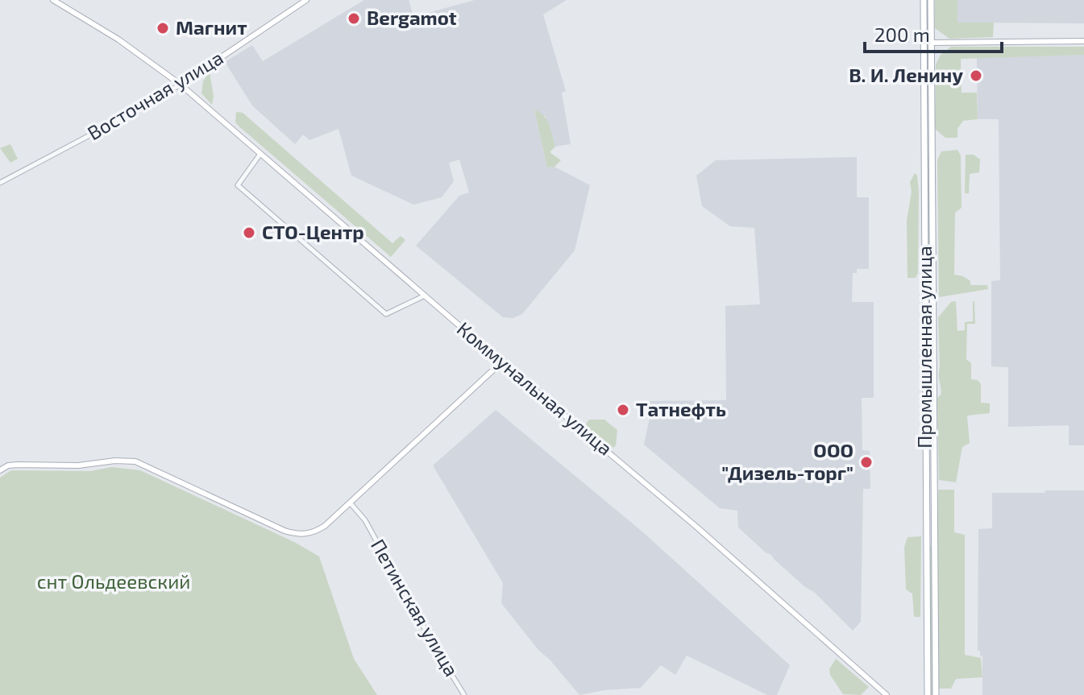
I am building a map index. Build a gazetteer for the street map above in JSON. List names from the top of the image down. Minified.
{"streets":{"main road":["Восточная улица","Промышленная улица","Коммунальная улица"],"street":["Петинская улица"]},"crossings":[["Восточная улица","Коммунальная улица"]],"parks":["снт Ольдеевский"],"places":["Bergamot","Магнит","В. И. Ленину","СТО-Центр","Татнефть","ООО \"Дизель-торг\""],"scale_bar":"200 m"}
